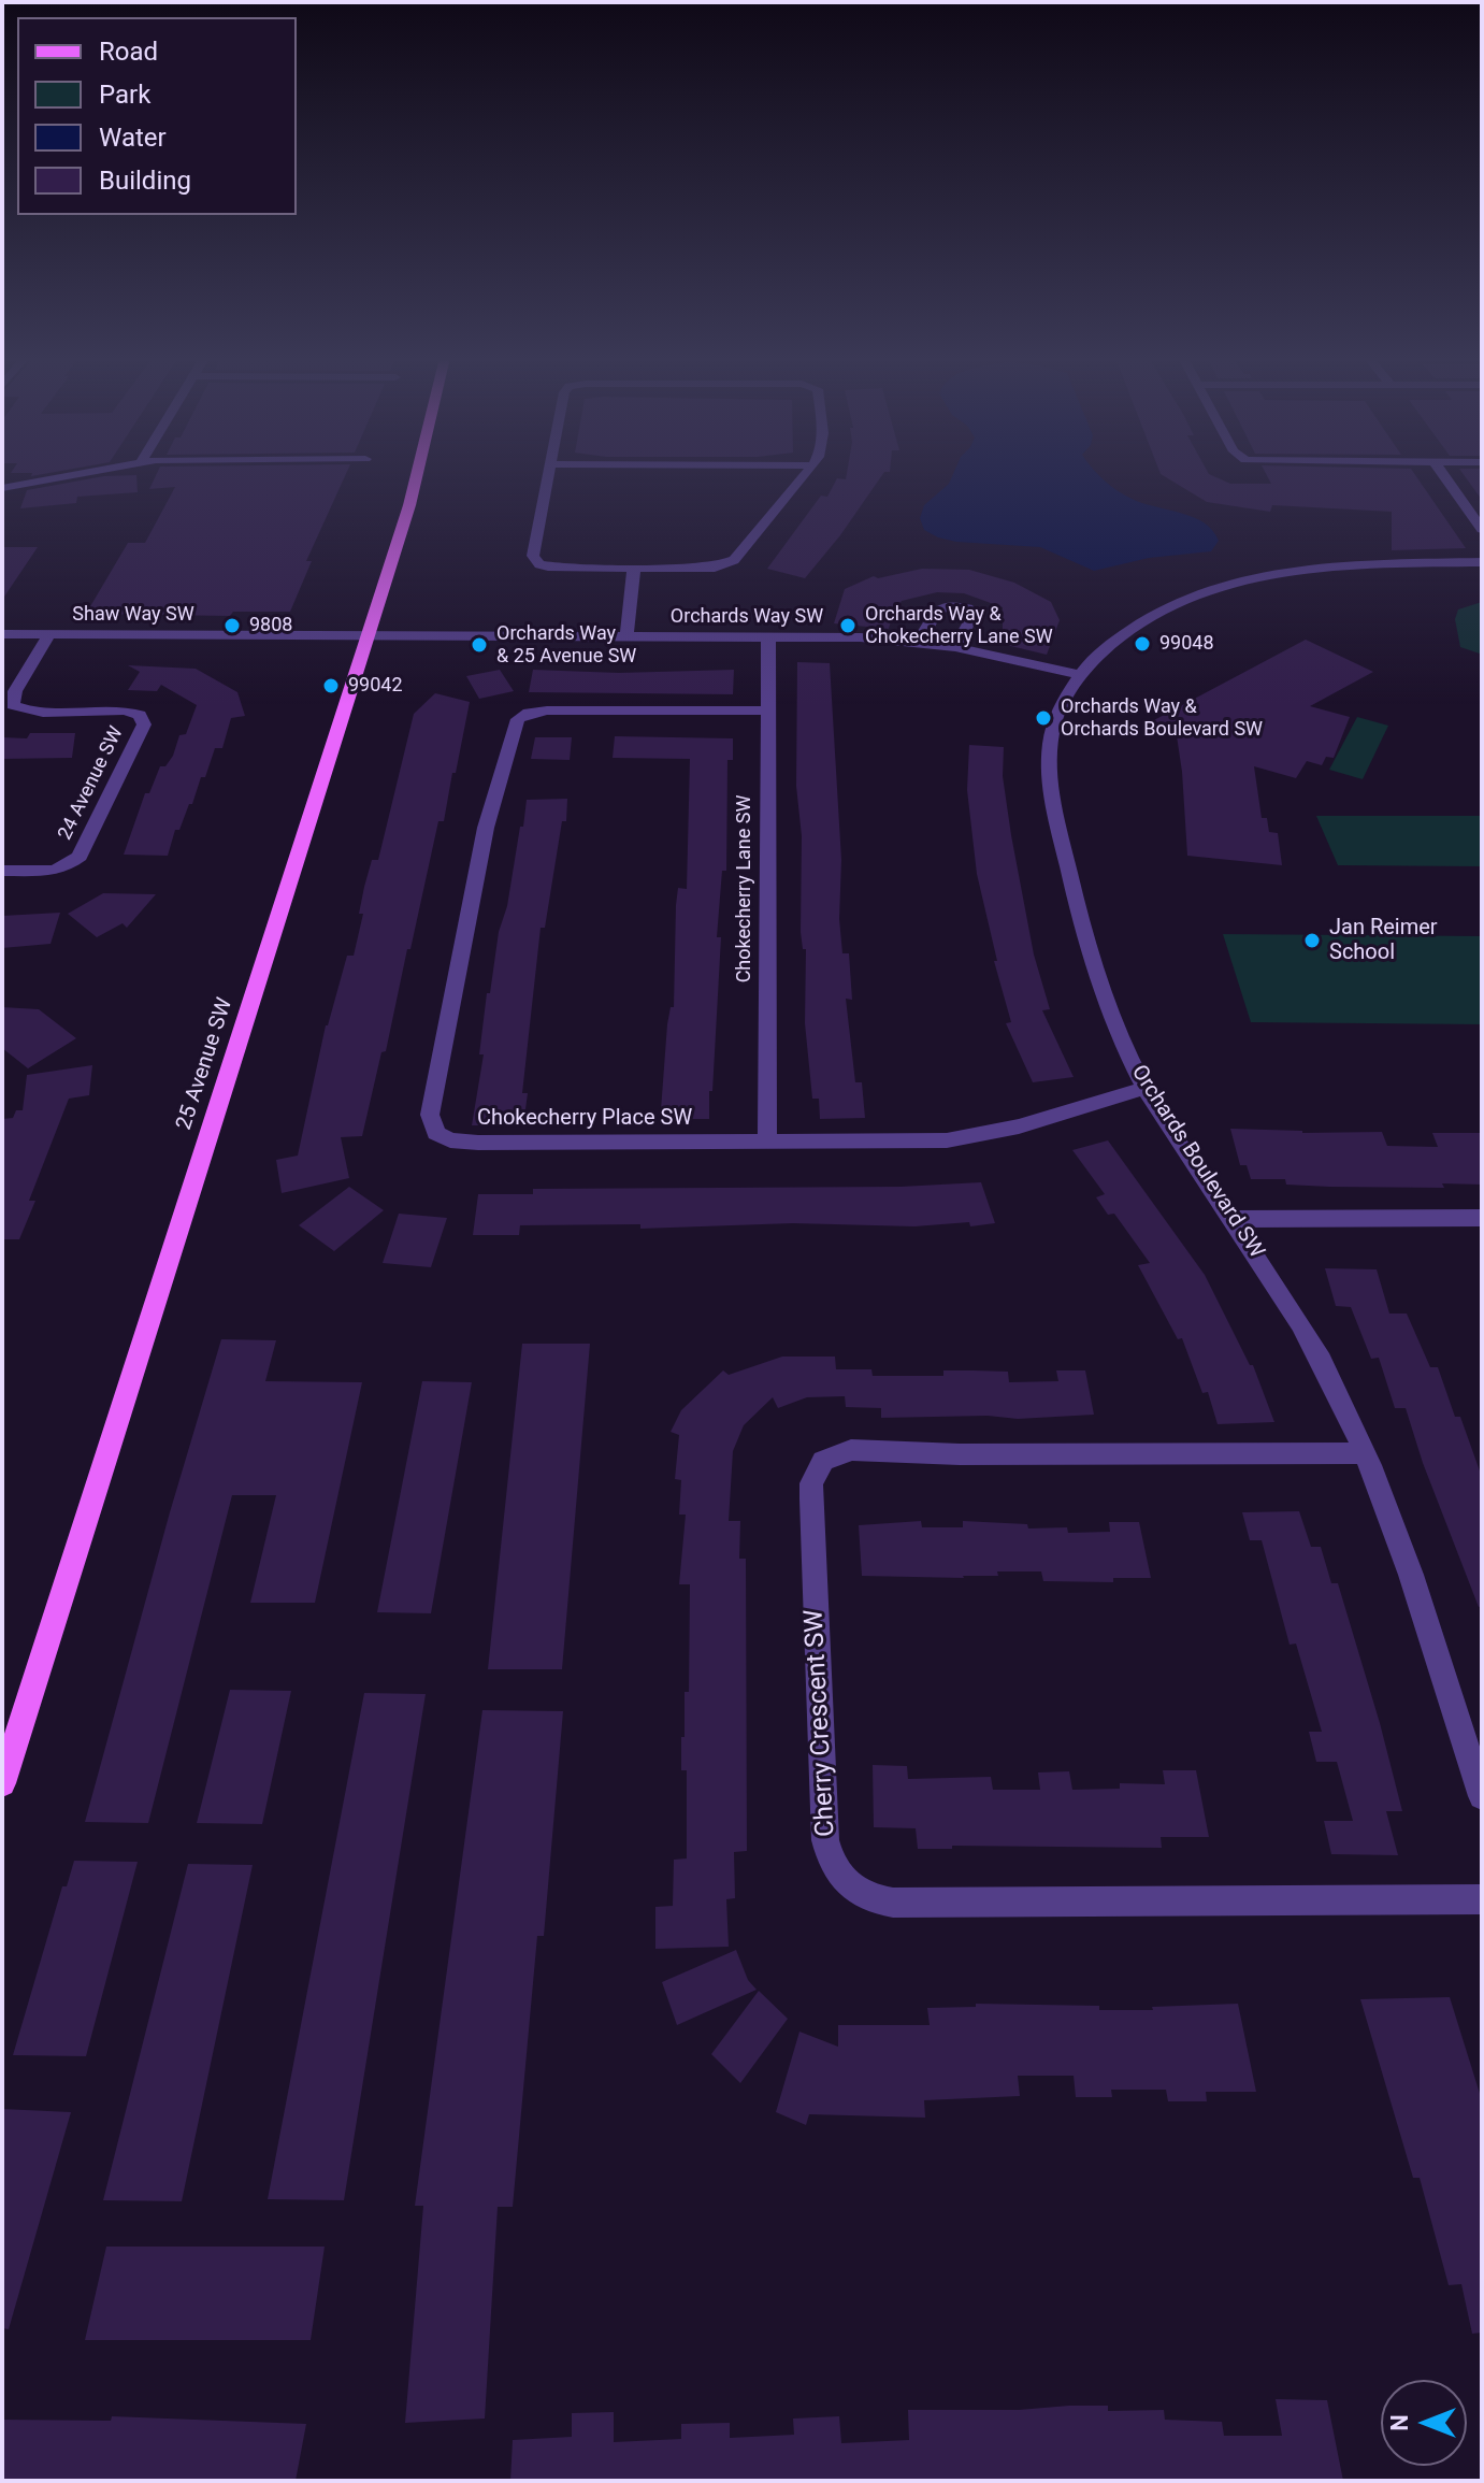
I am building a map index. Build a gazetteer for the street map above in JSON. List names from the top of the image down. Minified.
{"streets":{"main road":["25 Avenue SW"],"street":["Shaw Way SW","Orchards Way SW","24 Avenue SW","Chokecherry Lane SW","Chokecherry Place SW","Orchards Boulevard SW","Cherry Crescent SW"]},"crossings":[["Shaw Way SW","Orchards Way SW"],["Shaw Way SW","24 Avenue SW"],["Shaw Way SW","25 Avenue SW"],["Orchards Way SW","Chokecherry Lane SW"],["Orchards Way SW","25 Avenue SW"],["Orchards Way SW","Orchards Boulevard SW"],["Chokecherry Lane SW","Chokecherry Place SW"],["Chokecherry Place SW","Orchards Boulevard SW"],["Orchards Boulevard SW","Cherry Crescent SW"]],"places":["9808","Orchards Way & Chokecherry Lane SW","99048","Orchards Way & 25 Avenue SW","99042","Orchards Way & Orchards Boulevard SW","Jan Reimer School"],"legend":["Road","Park","Water","Building"],"north":"left"}
